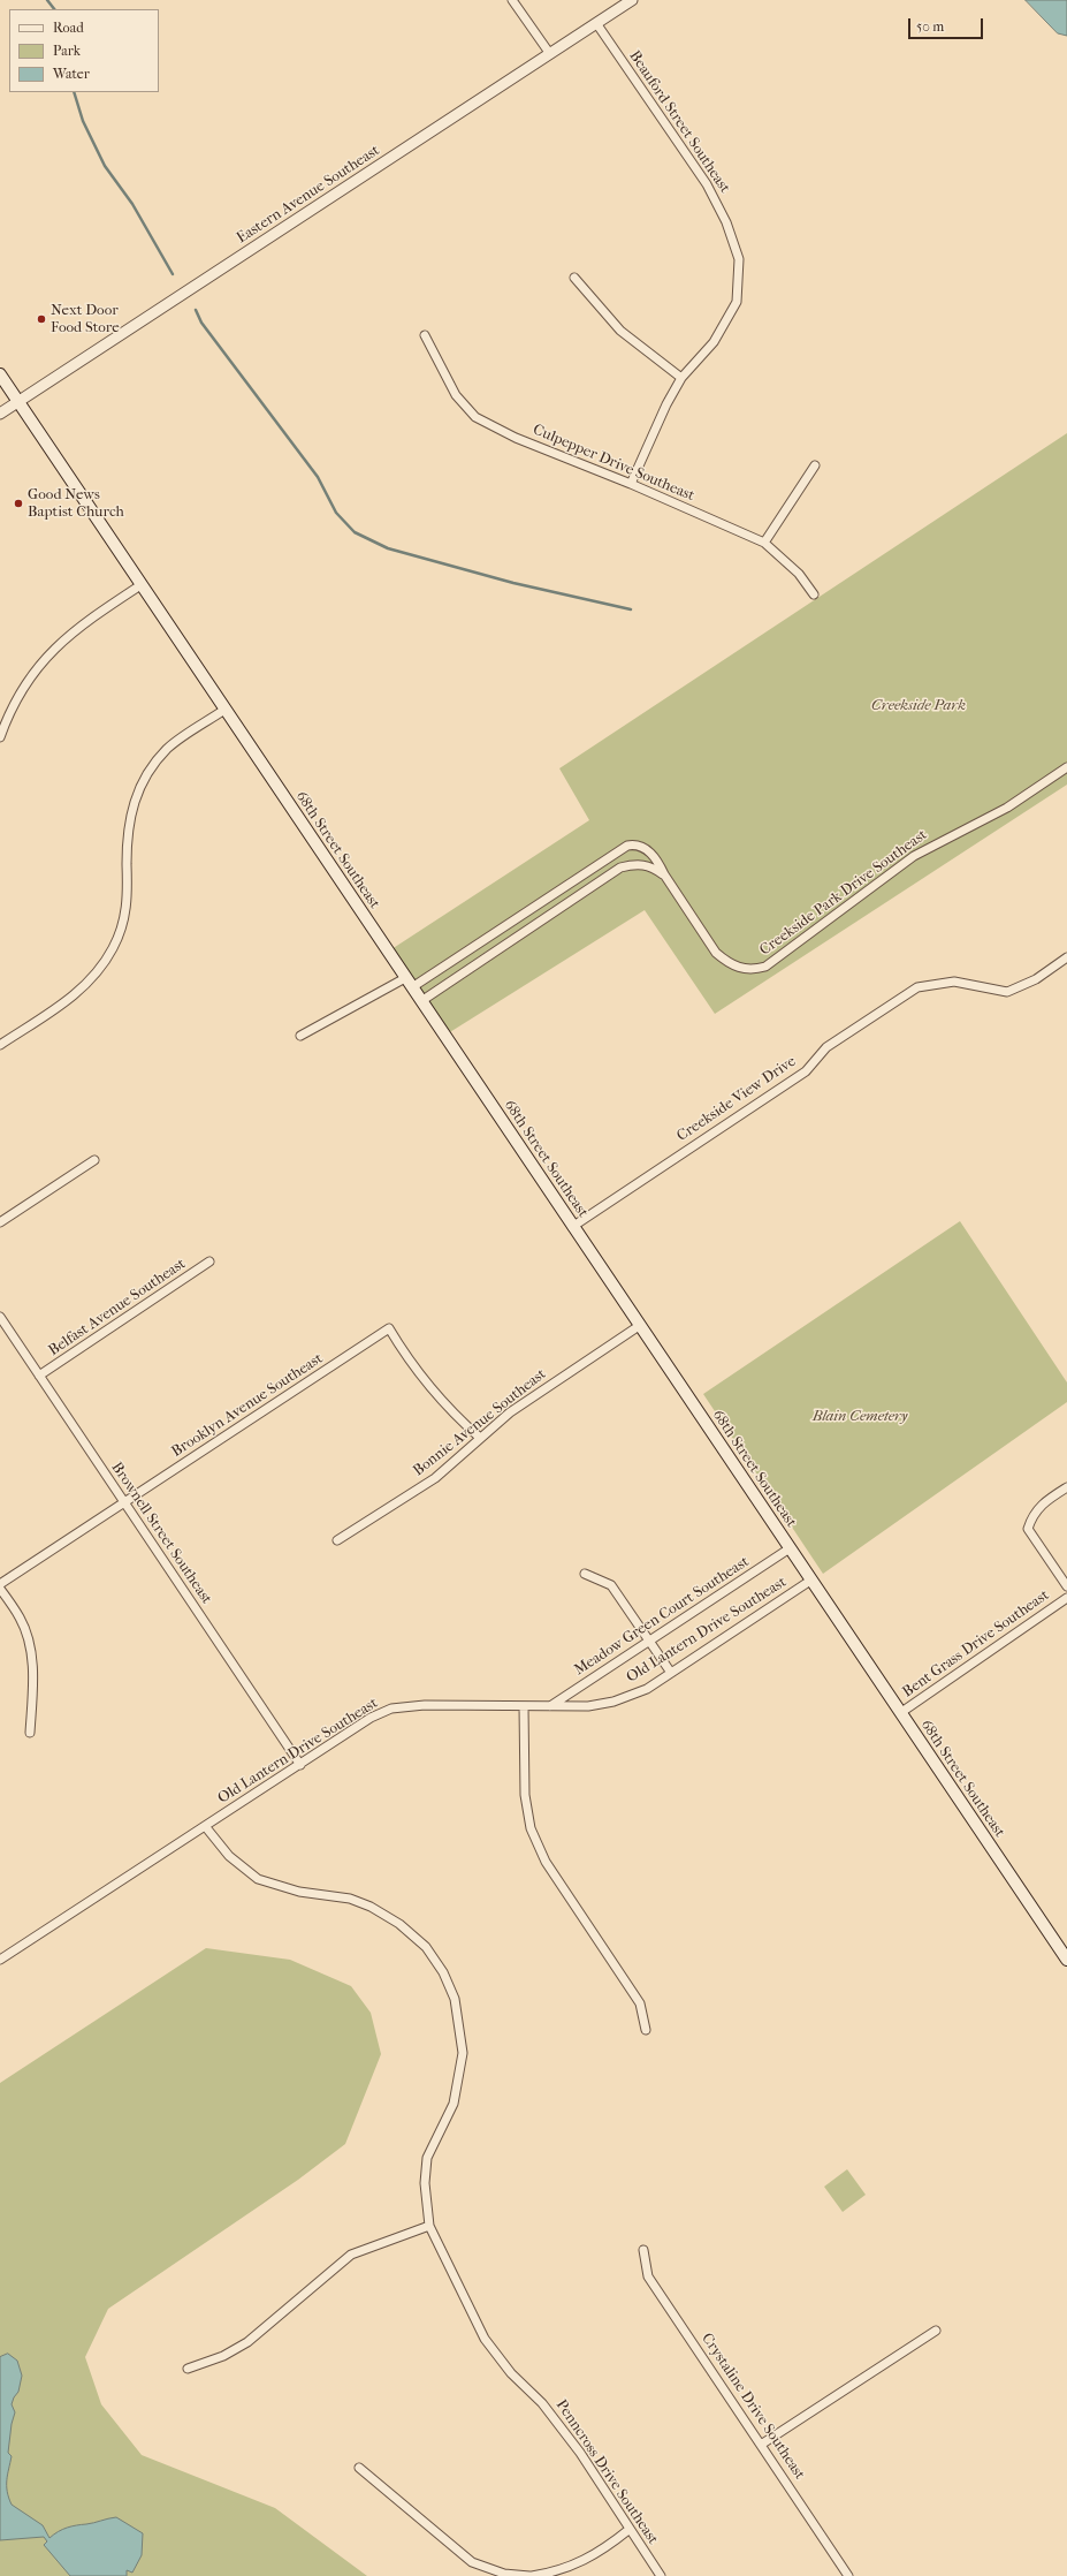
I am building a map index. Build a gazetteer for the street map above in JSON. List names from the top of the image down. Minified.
{"streets":{"main road":["68th Street Southeast"],"street":["Beauford Street Southeast","Eastern Avenue Southeast","Culpepper Drive Southeast","Creekside Park Drive Southeast","Creekside View Drive","Belfast Avenue Southeast","Brooklyn Avenue Southeast","Bonnie Avenue Southeast","Brownell Street Southeast","Meadow Green Court Southeast","Old Lantern Drive Southeast","Bent Grass Drive Southeast","Crystaline Drive Southeast","Penncross Drive Southeast"]},"crossings":[["Beauford Street Southeast","Eastern Avenue Southeast"],["Beauford Street Southeast","Culpepper Drive Southeast"],["Eastern Avenue Southeast","68th Street Southeast"],["68th Street Southeast","Creekside Park Drive Southeast"],["68th Street Southeast","Creekside View Drive"],["68th Street Southeast","Bonnie Avenue Southeast"],["68th Street Southeast","Meadow Green Court Southeast"],["68th Street Southeast","Old Lantern Drive Southeast"],["68th Street Southeast","Bent Grass Drive Southeast"],["Belfast Avenue Southeast","Brownell Street Southeast"],["Brooklyn Avenue Southeast","Bonnie Avenue Southeast"],["Brooklyn Avenue Southeast","Brownell Street Southeast"],["Brownell Street Southeast","Old Lantern Drive Southeast"],["Meadow Green Court Southeast","Old Lantern Drive Southeast"],["Old Lantern Drive Southeast","Penncross Drive Southeast"]],"parks":["Creekside Park","Blain Cemetery"],"places":["Next Door Food Store","Good News Baptist Church"],"legend":["Road","Park","Water"],"scale_bar":"50 m"}
